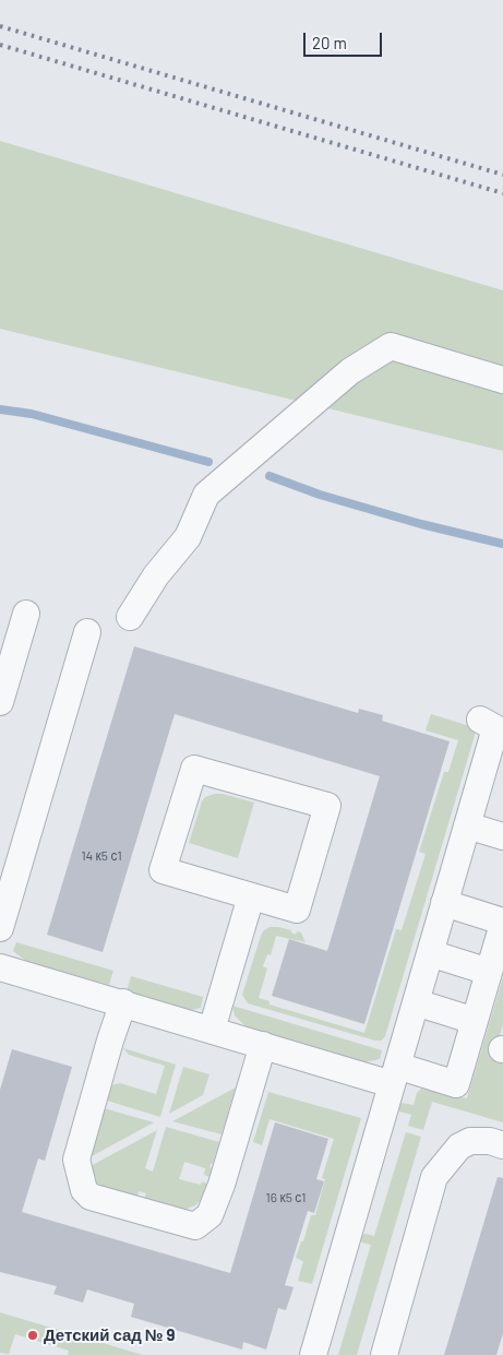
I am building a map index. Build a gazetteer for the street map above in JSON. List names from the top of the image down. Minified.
{"places":["Детский сад № 9"],"house_numbers":["14 к5 с1","16 к5 с1"],"scale_bar":"20 m"}
